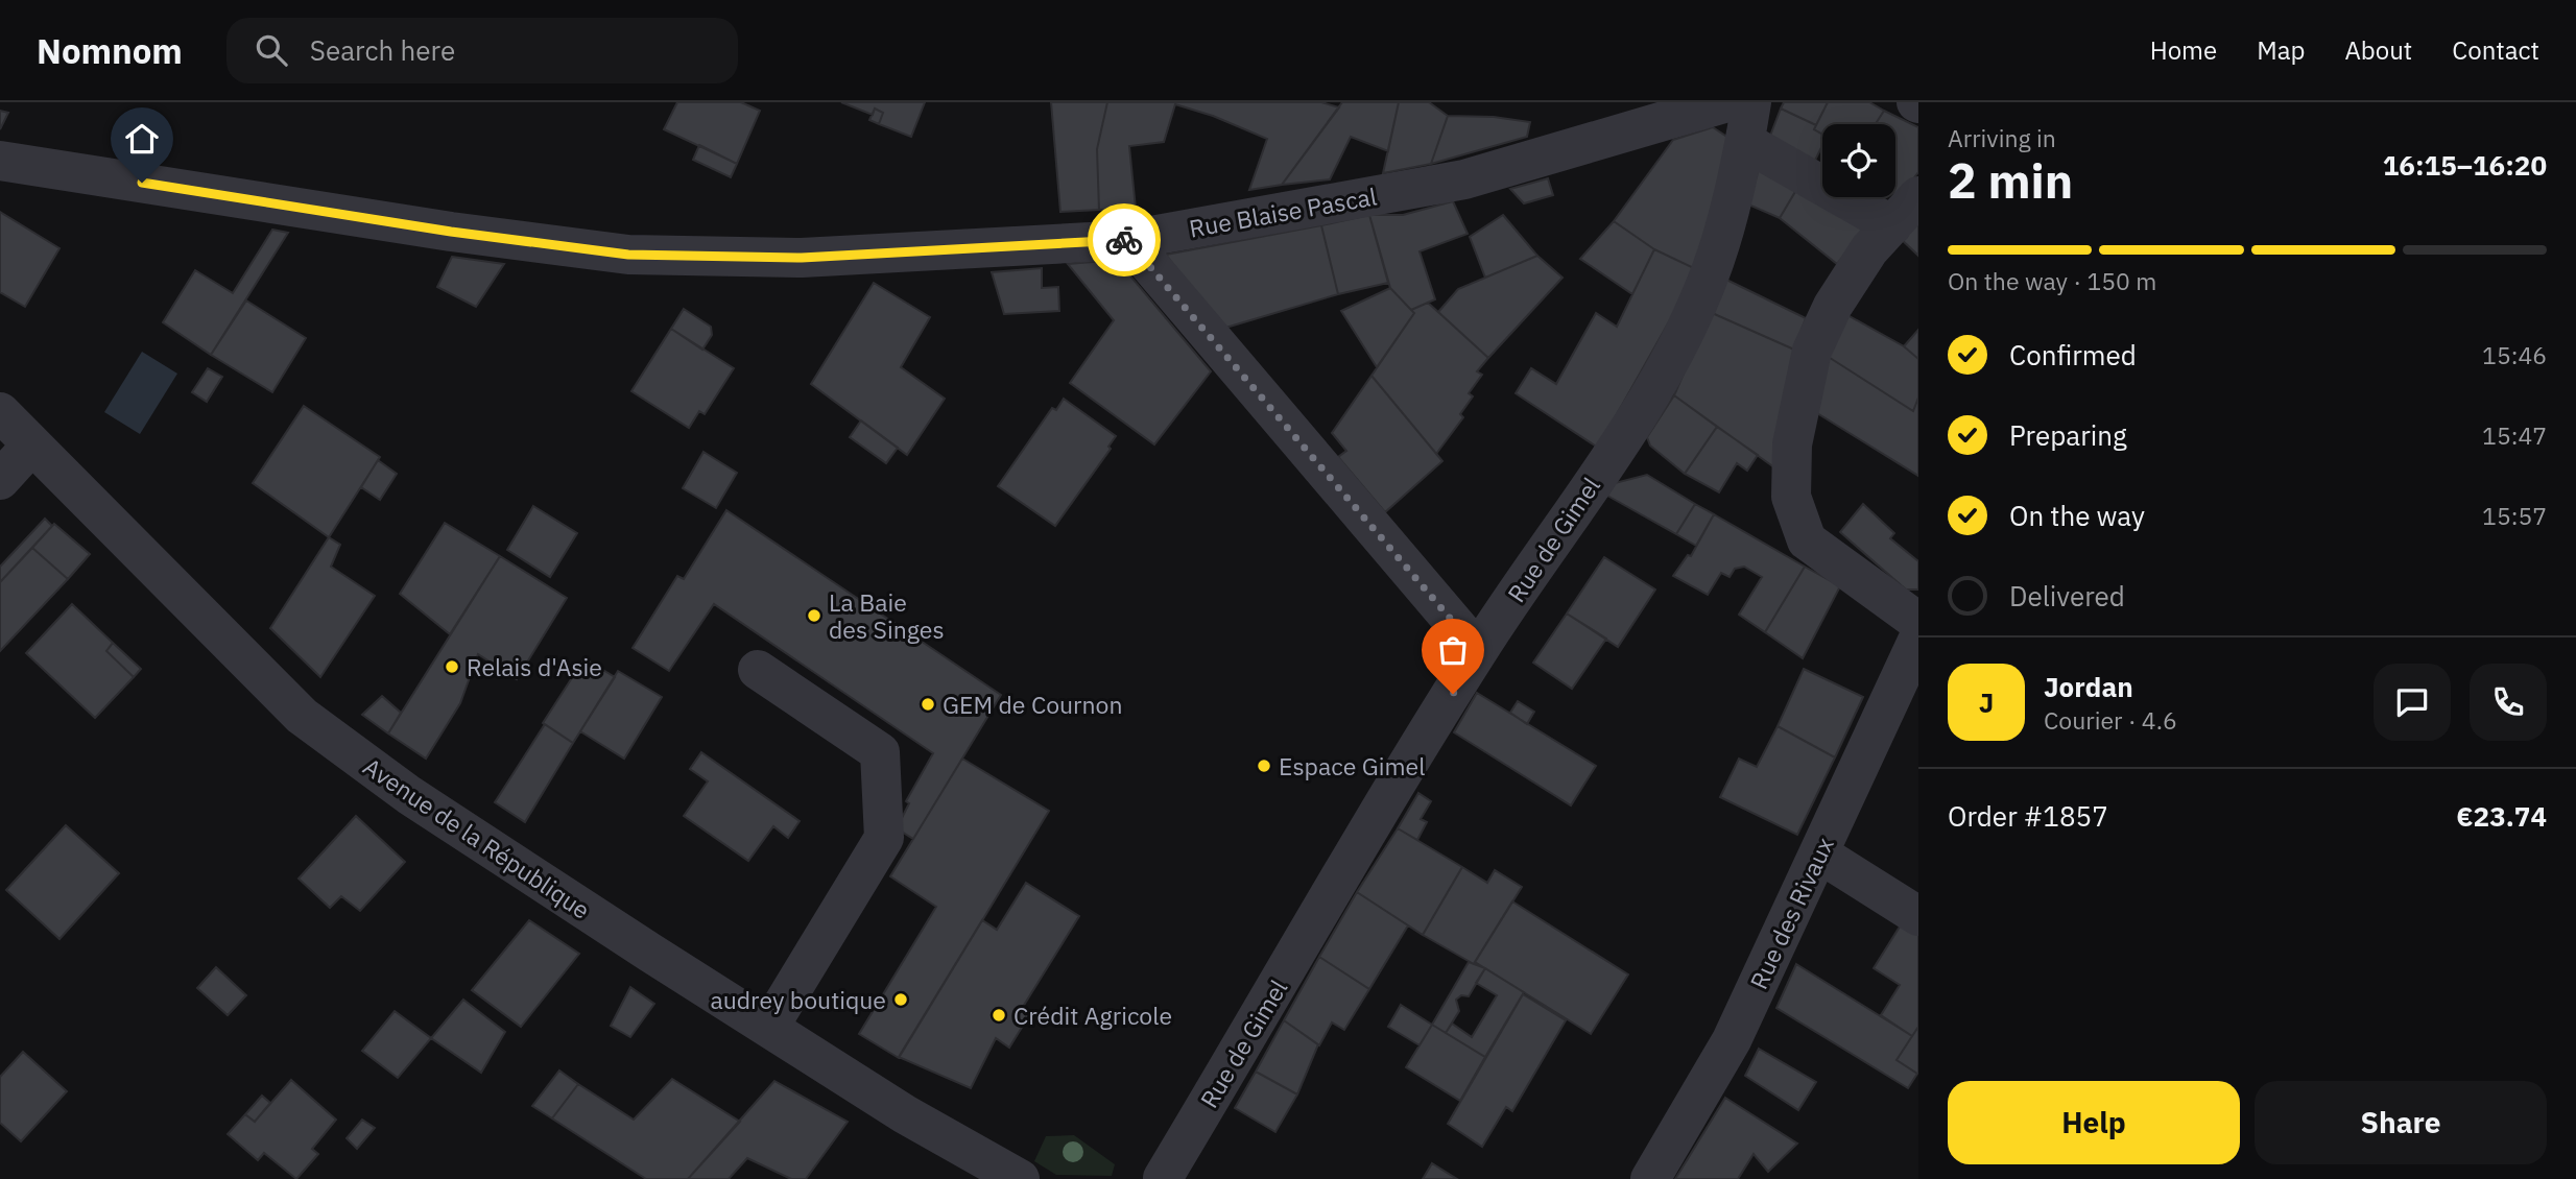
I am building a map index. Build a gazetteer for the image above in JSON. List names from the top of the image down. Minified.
{"streets":{"street":["Rue Blaise Pascal","Rue de Gimel","Avenue de la République","Rue des Rivaux"]},"places":["La Baie des Singes","Relais d'Asie","GEM de Cournon","Espace Gimel","audrey boutique","Crédit Agricole"],"page":{"header":"Nomnom","search":"Search here","nav":["Home","Map","About","Contact"],"heading":["2 min","Arriving in","16:15–16:20"],"panel":["Jordan","Courier · 4.6","Order #1857","€23.74"],"bar":"On the way · 150 m","list":[["Confirmed","15:46"],["Preparing","15:47"],["On the way","15:57"],"Delivered"],"round":"J","buttons":["Help","Share"]}}
